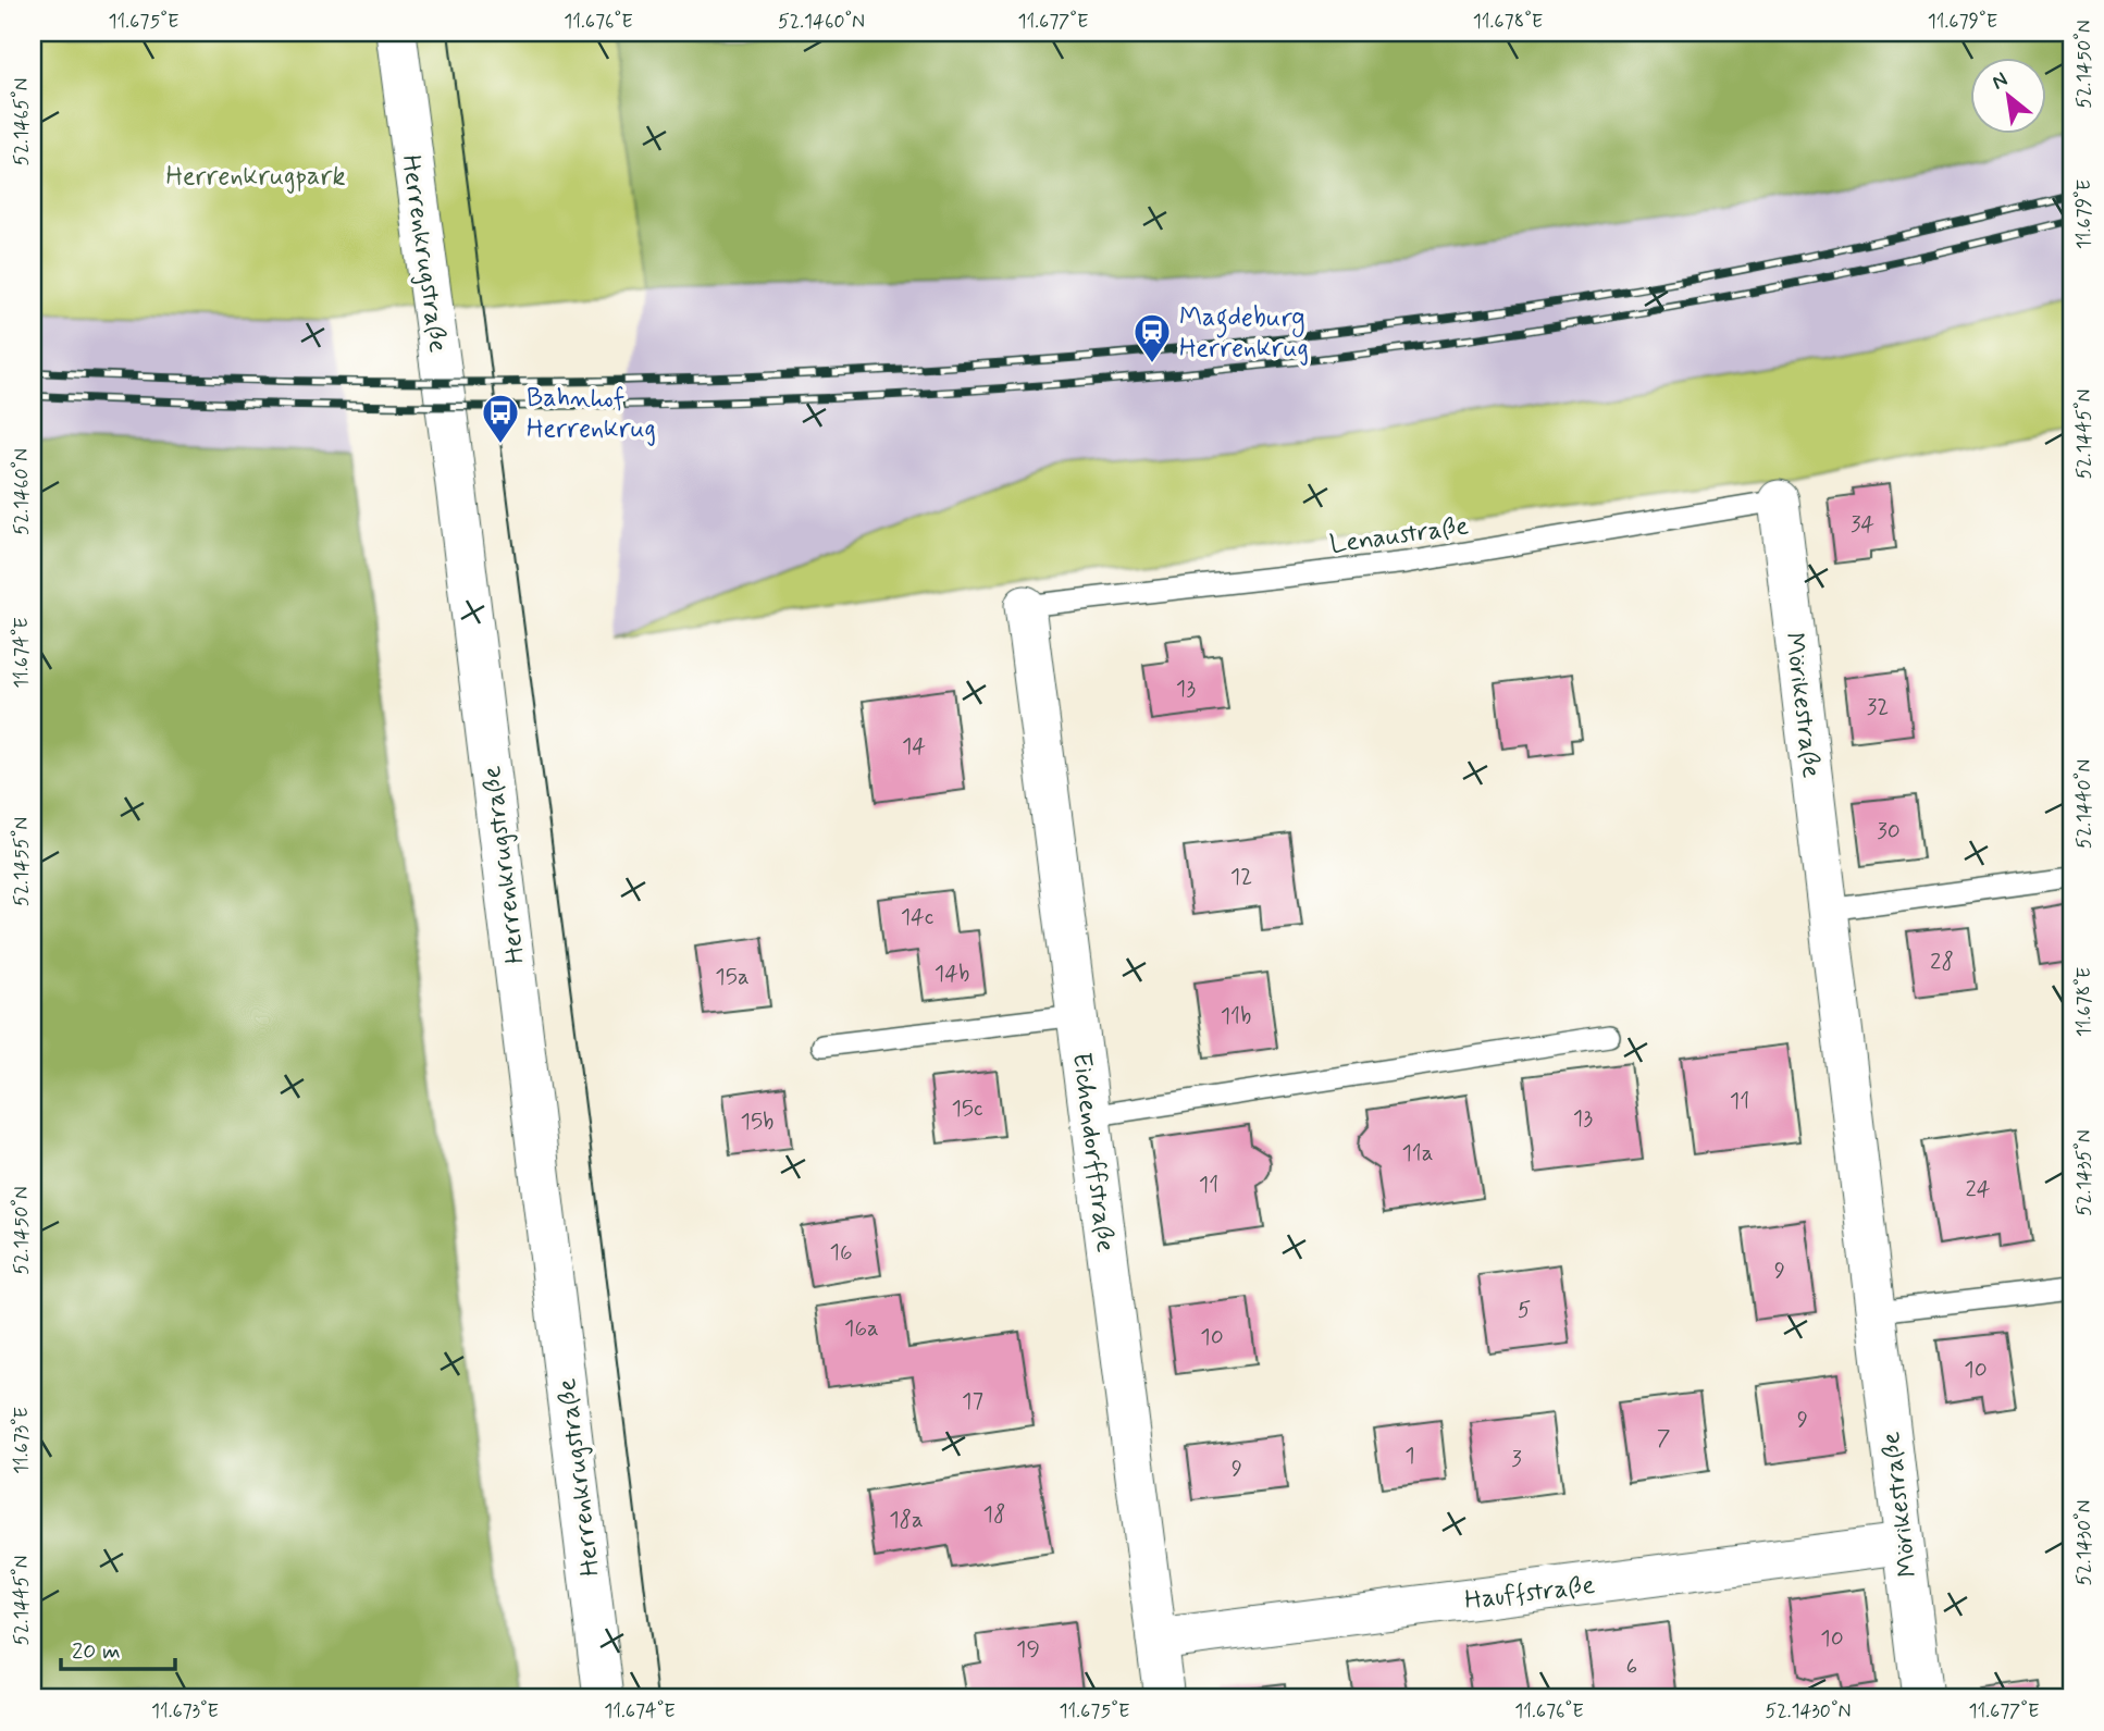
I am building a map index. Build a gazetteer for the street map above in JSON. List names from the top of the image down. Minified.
{"streets":{"street":["Herrenkrugstraße","Mörikestraße","Eichendorffstraße","Hauffstraße"],"lane":["Lenaustraße"]},"crossings":[["Lenaustraße","Mörikestraße"],["Lenaustraße","Eichendorffstraße"],["Mörikestraße","Hauffstraße"],["Eichendorffstraße","Hauffstraße"]],"parks":["Herrenkrugpark"],"places":{"station":["Magdeburg Herrenkrug"],"bus stop":["Bahnhof Herrenkrug"]},"house_numbers":["34","13","32","14","30","12","14c","28","14b","15a","11b","11","15c","13","15b","11a","11","24","16","9","5","16a","10","10","17","9","7","1","3","9","18","18a","10","19","6"],"scale_bar":"20 m","north":"top left","coordinates":["11.675°E","11.676°E","52.1460°N","11.677°E","11.678°E","11.679°E","52.1450°N","52.1465°N","52.1445°N","11.674°E","52.1440°N","52.1455°N","52.1435°N","11.673°E","52.1430°N"]}
